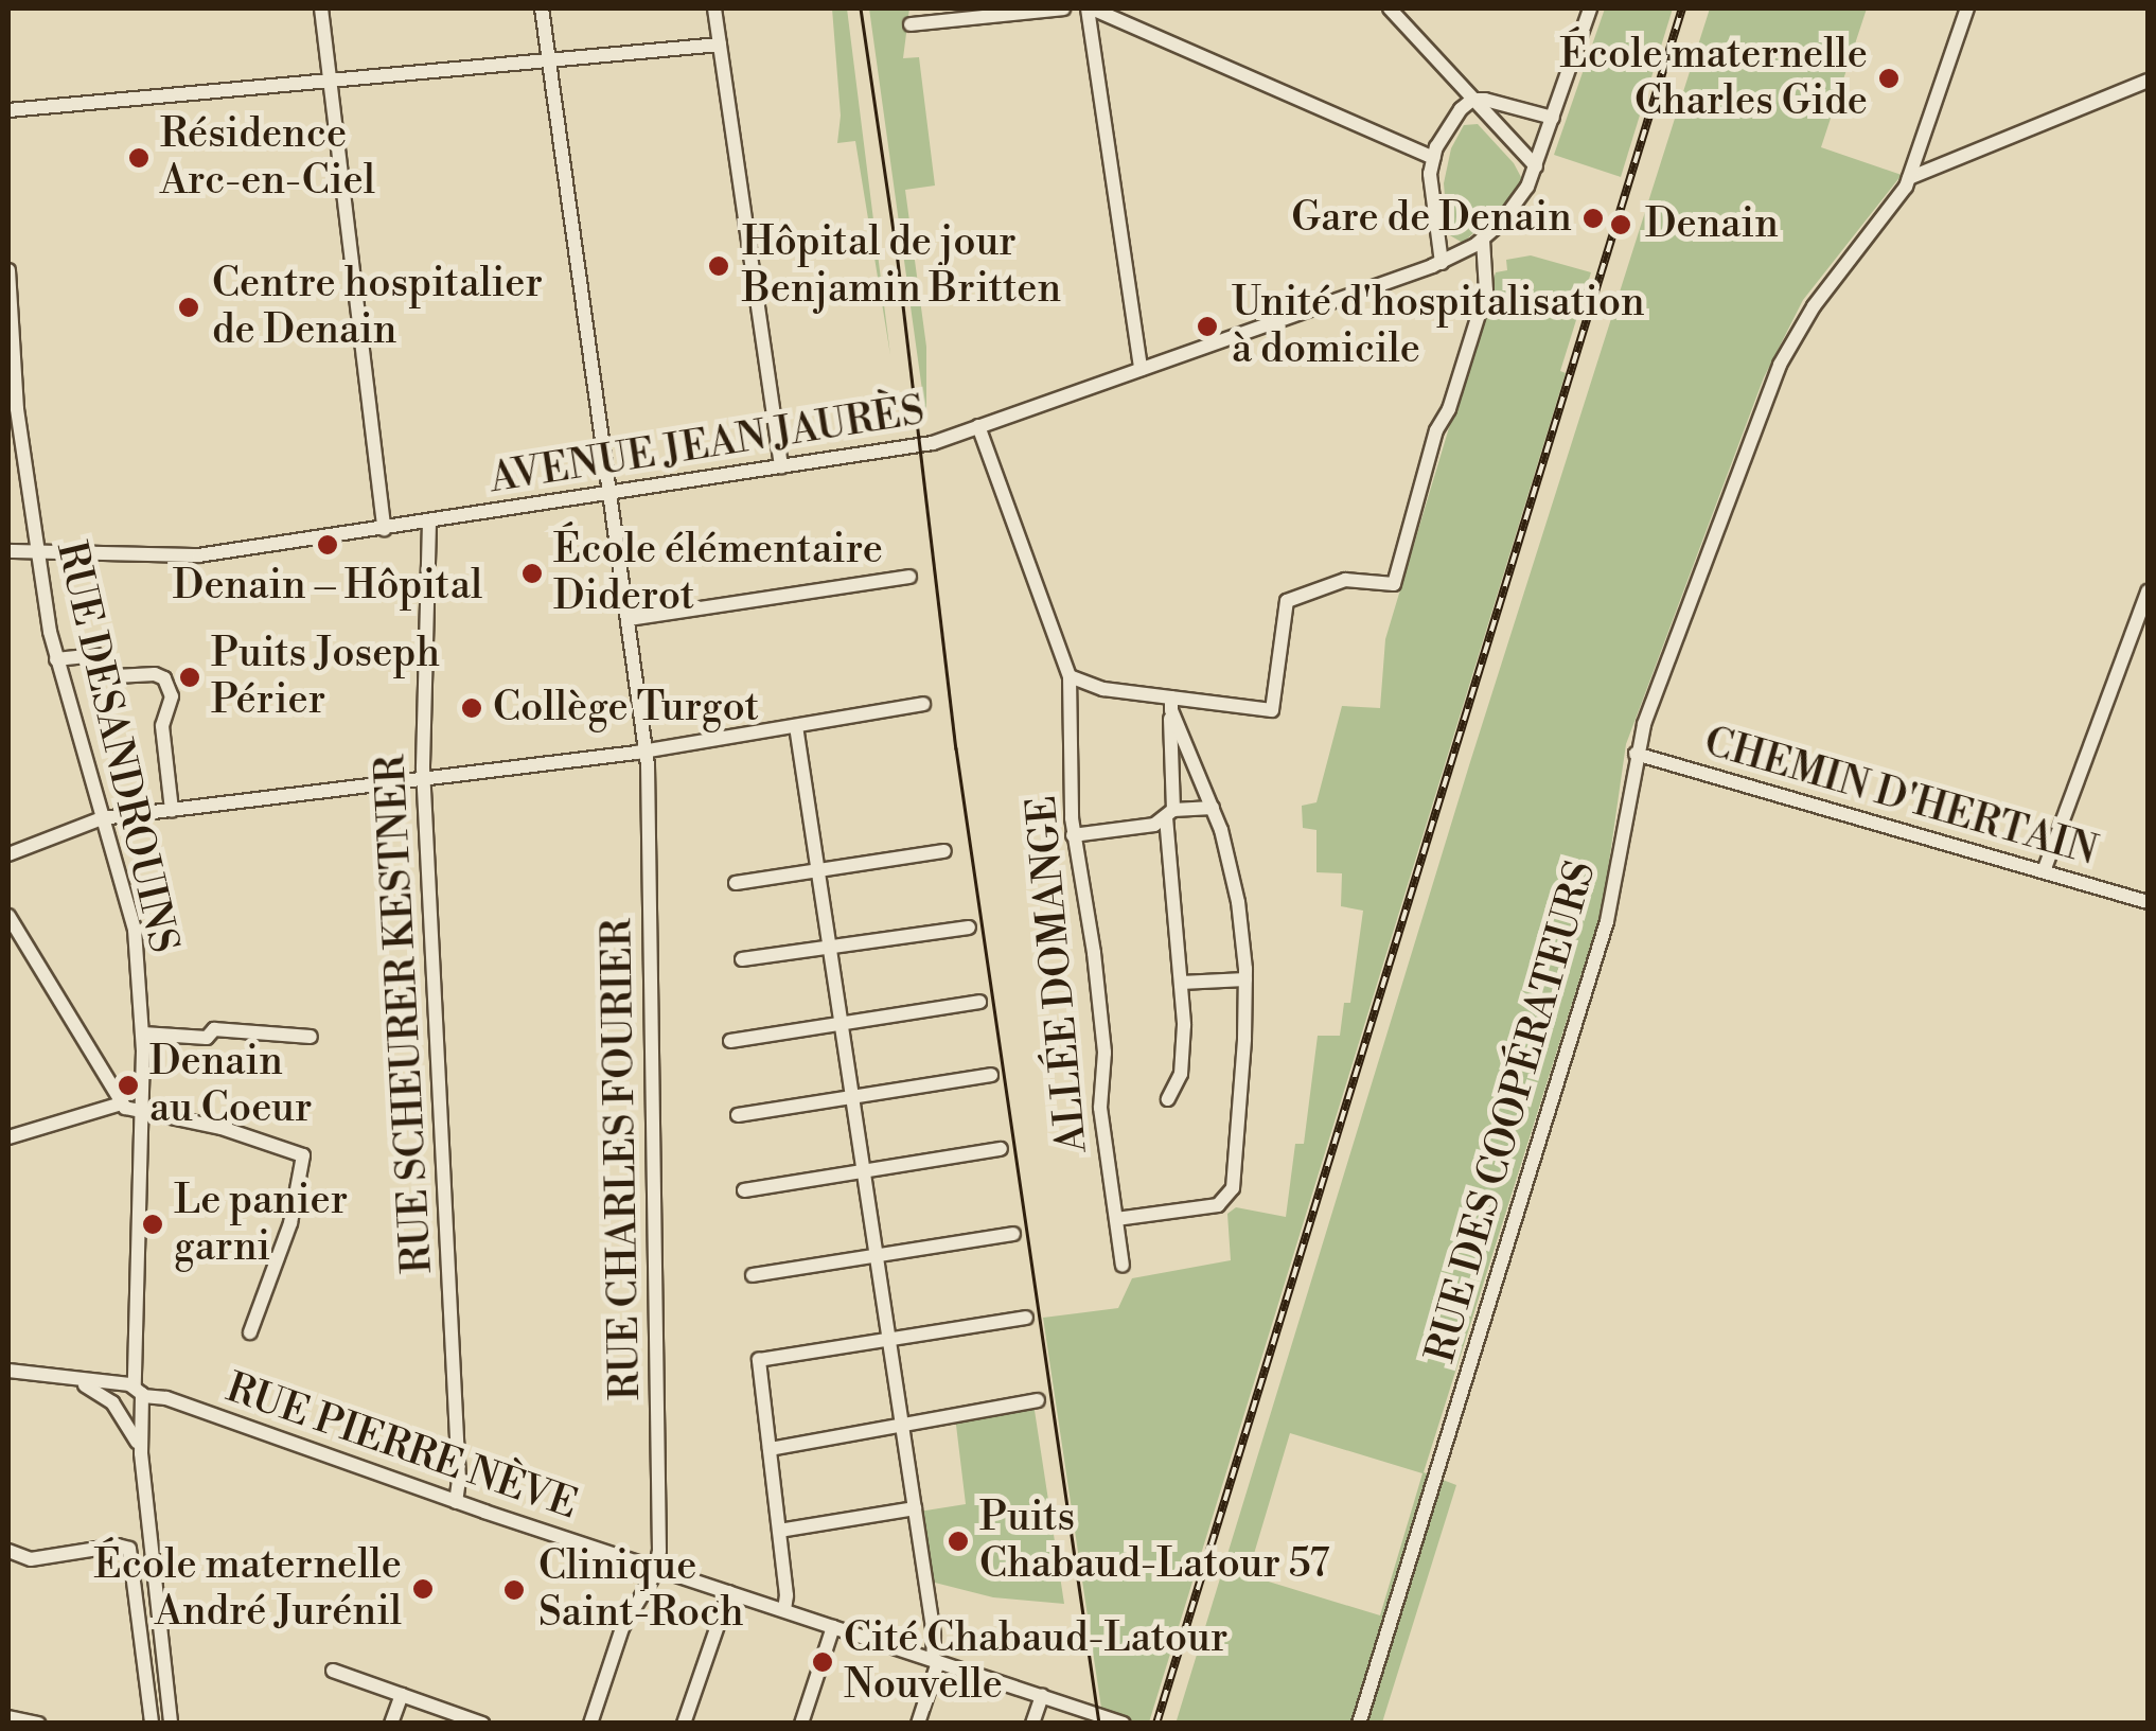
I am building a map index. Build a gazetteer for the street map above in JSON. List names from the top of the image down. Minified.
{"streets":{"street":["AVENUE JEAN JAURÈS","RUE DESANDROUINS","CHEMIN D'HERTAIN","ALLÉE DOMANGE","RUE SCHEURER KESTNER","RUE DES COOPÉRATEURS","RUE CHARLES FOURIER","RUE PIERRE NÈVE"]},"crossings":[["AVENUE JEAN JAURÈS","RUE DESANDROUINS"],["AVENUE JEAN JAURÈS","ALLÉE DOMANGE"],["AVENUE JEAN JAURÈS","RUE SCHEURER KESTNER"],["AVENUE JEAN JAURÈS","RUE CHARLES FOURIER"],["RUE DESANDROUINS","RUE PIERRE NÈVE"],["CHEMIN D'HERTAIN","RUE DES COOPÉRATEURS"],["RUE SCHEURER KESTNER","RUE PIERRE NÈVE"],["RUE CHARLES FOURIER","RUE PIERRE NÈVE"]],"places":["École maternelle Charles Gide","Résidence Arc-en-Ciel","Gare de Denain","Denain","Hôpital de jour Benjamin Britten","Centre hospitalier de Denain","Unité d'hospitalisation à domicile","Denain – Hôpital","École élémentaire Diderot","Puits Joseph Périer","Collège Turgot","Denain au Coeur","Le panier garni","Puits Chabaud-Latour 57","École maternelle André Jurénil","Clinique Saint-Roch","Cité Chabaud-Latour Nouvelle"]}
